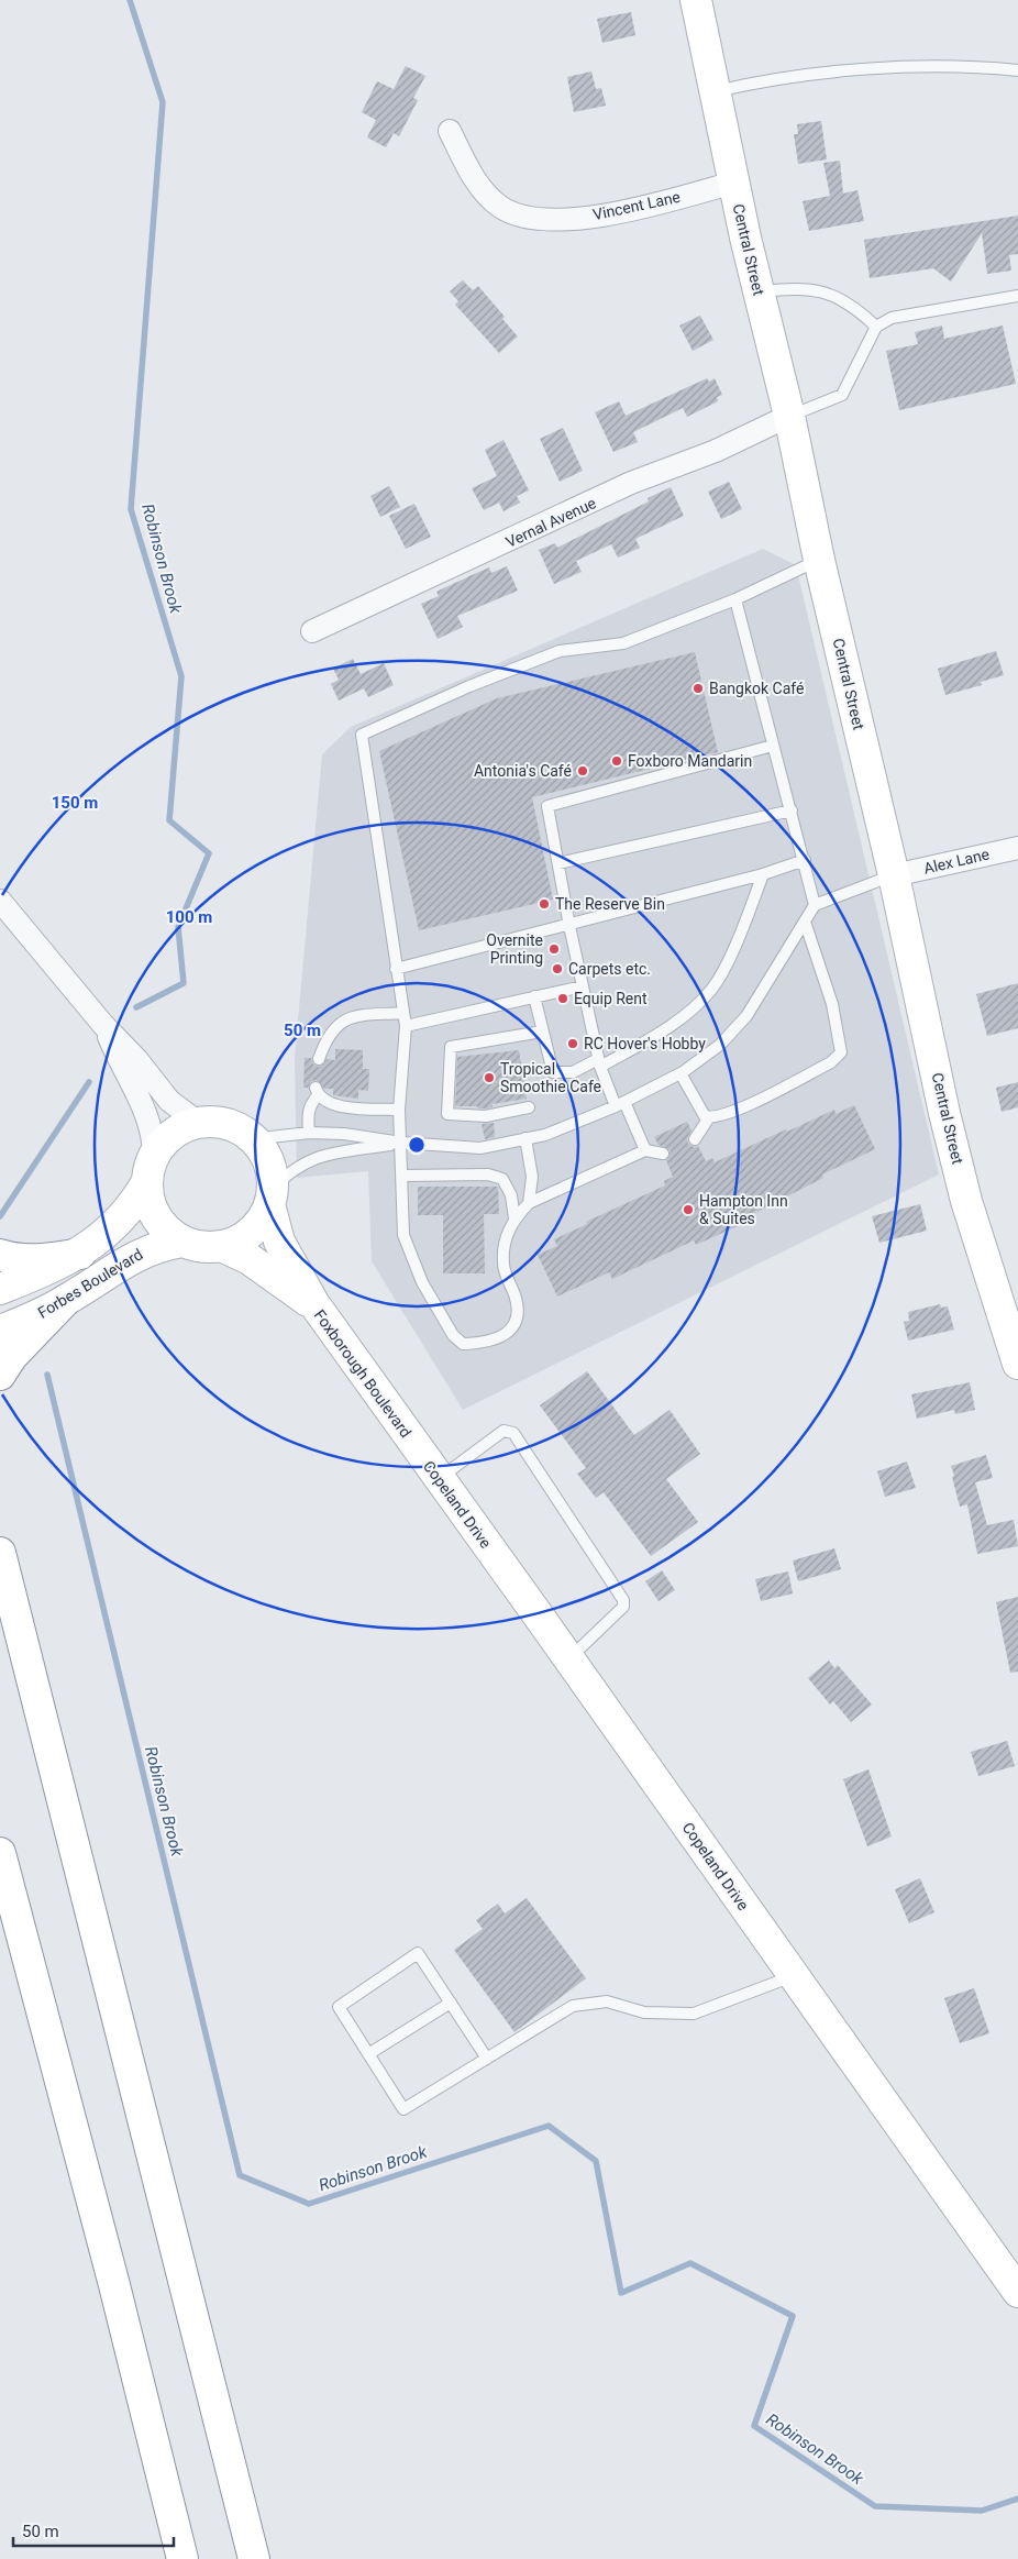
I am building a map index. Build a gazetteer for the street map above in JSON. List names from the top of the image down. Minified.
{"streets":{"main road":["Central Street","Forbes Boulevard","Foxborough Boulevard","Copeland Drive"],"street":["Vincent Lane","Vernal Avenue","Alex Lane"]},"crossings":[["Vincent Lane","Central Street"],["Central Street","Vernal Avenue"],["Central Street","Alex Lane"],["Forbes Boulevard","Foxborough Boulevard"],["Foxborough Boulevard","Copeland Drive"]],"water":["Robinson Brook"],"places":["Bangkok Café","Foxboro Mandarin","Antonia's Café","The Reserve Bin","Overnite Printing","Carpets etc.","Equip Rent","RC Hover's Hobby","Tropical Smoothie Cafe","Hampton Inn & Suites"],"scale_bar":"50 m","rings":["150 m","100 m","50 m"]}
